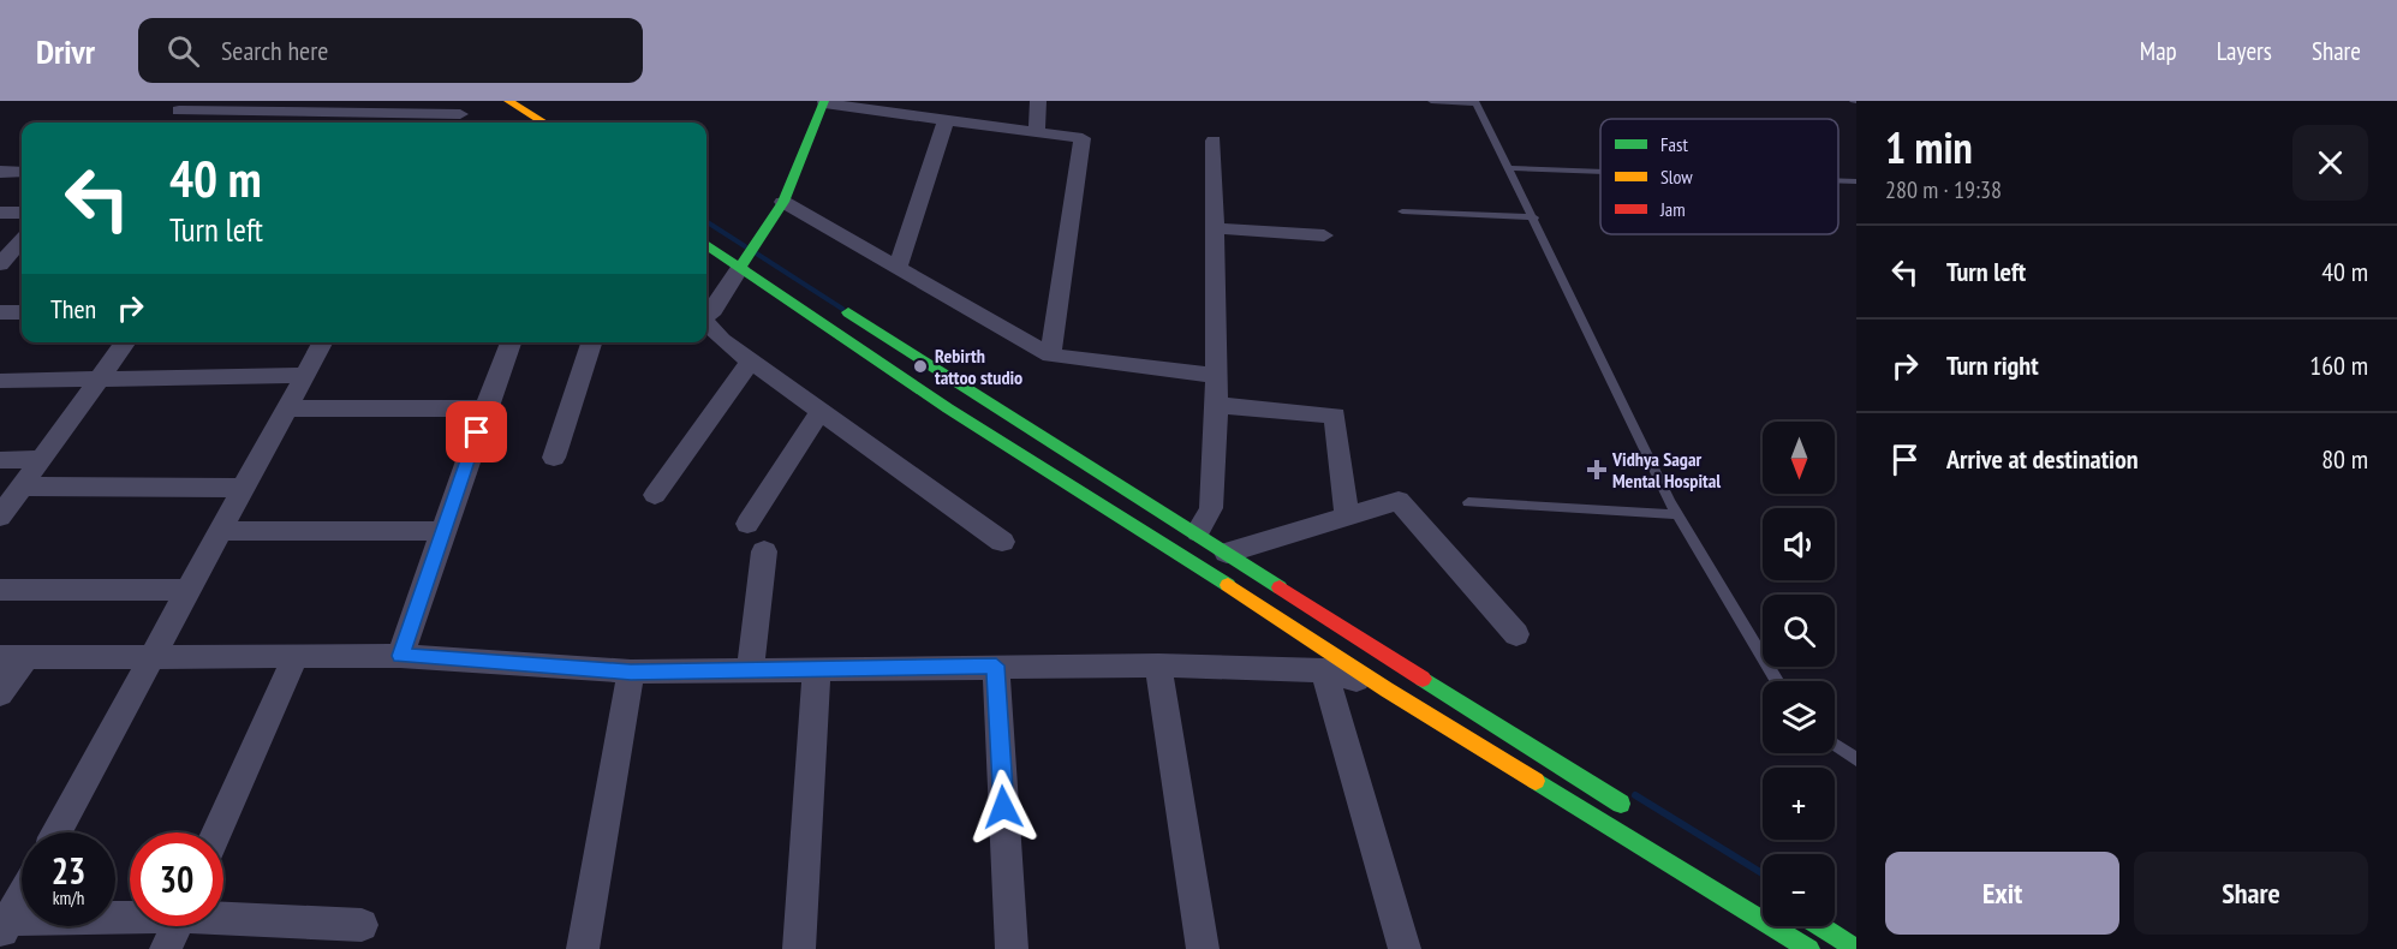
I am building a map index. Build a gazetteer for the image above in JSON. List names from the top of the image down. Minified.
{"places":{"other":["Rebirth tattoo studio"],"health":["Vidhya Sagar Mental Hospital"]},"legend":["Fast","Slow","Jam"],"north":"bottom","page":{"header":"Drivr","search":"Search here","nav":["Map","Layers","Share"],"heading":["1 min","280 m · 19:38"],"turn":["40 m","Turn left"],"list":[{"name":"Turn left","value":"40 m"},{"name":"Turn right","value":"160 m"},{"name":"Arrive at destination","value":"80 m"}],"then":"Then","map_buttons":["+","−"],"speed":"23 km/h","limit":"30","buttons":["Exit","Share"]}}
